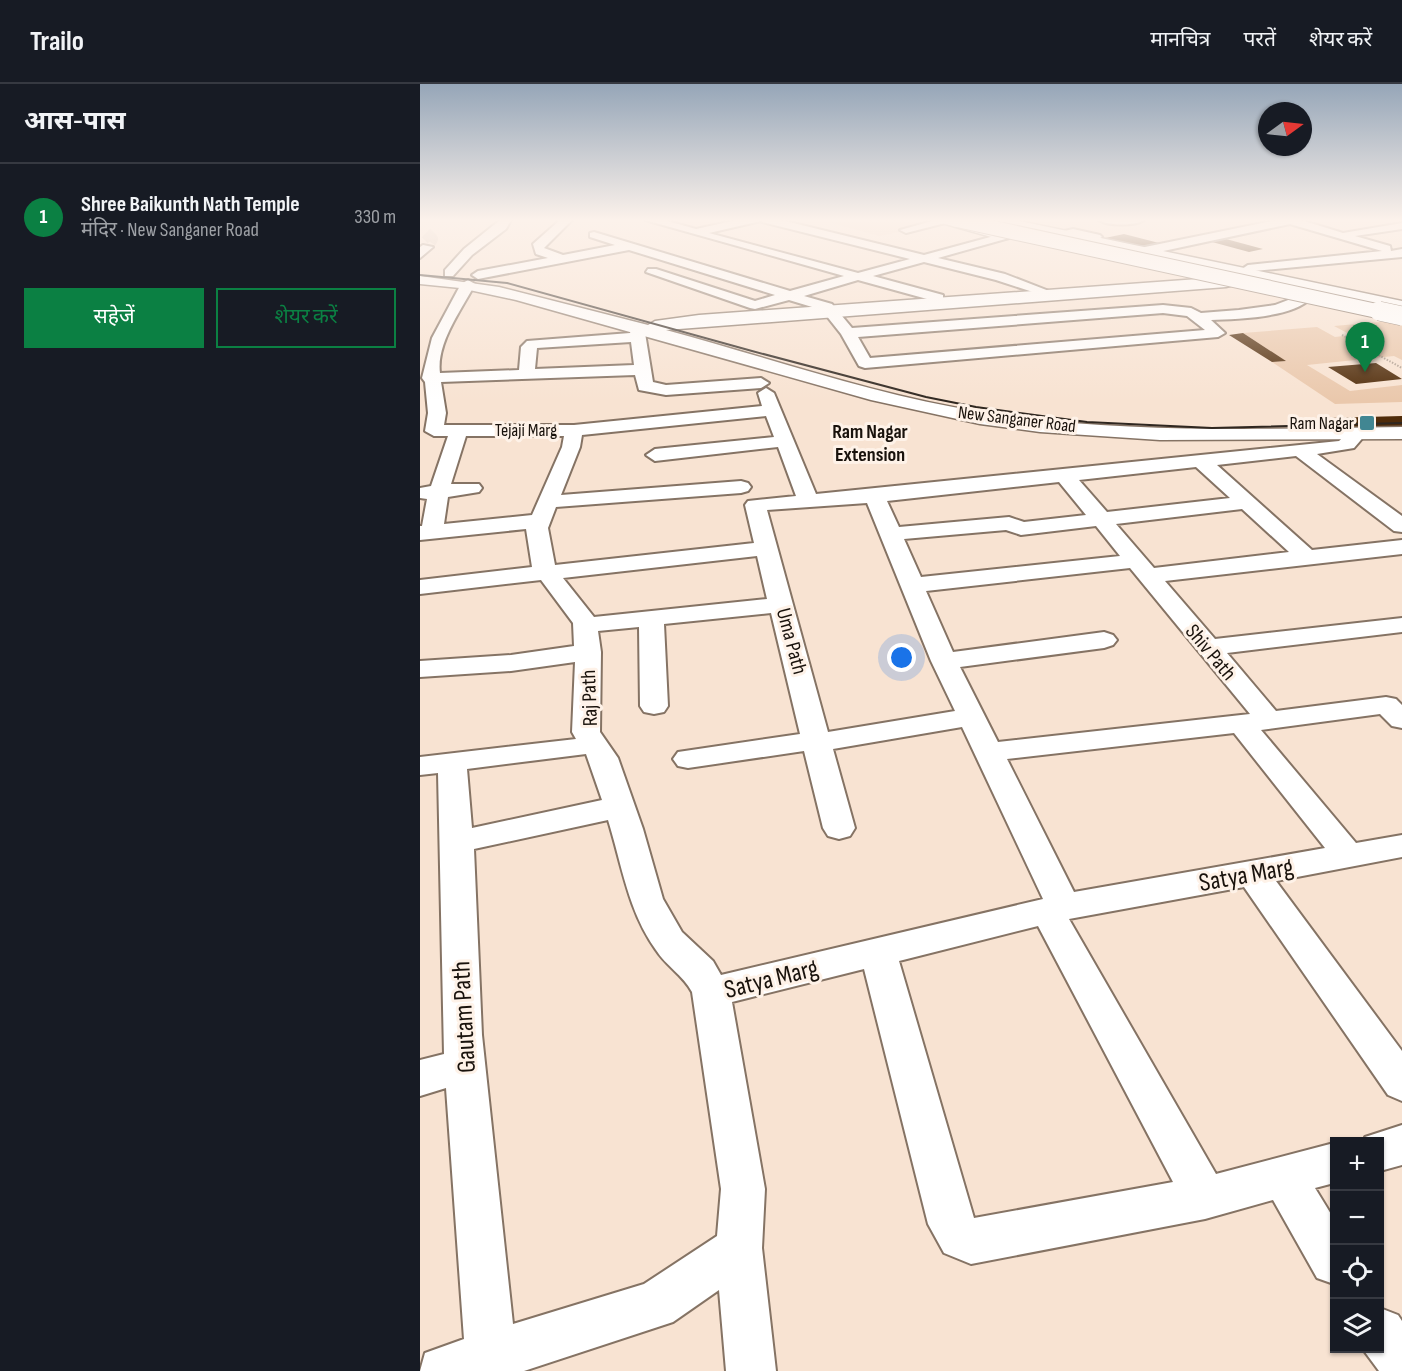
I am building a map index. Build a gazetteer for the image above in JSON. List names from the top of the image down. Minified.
{"streets":{"main road":["New Sanganer Road"],"street":["Tejaji Marg","Uma Path","Shiv Path","Raj Path","Satya Marg","Gautam Path"]},"crossings":[["Shiv Path","Satya Marg"],["Raj Path","Satya Marg"]],"districts":["Ram Nagar Extension"],"places":{"transit":["Ram Nagar"]},"north":"right","page":{"header":"Trailo","nav":["मानचित्र","परतें","शेयर करें"],"heading":"आस-पास","list":[{"mark":"1","name":"Shree Baikunth Nath Temple","note":"मंदिर · New Sanganer Road","value":"330 m"}],"buttons":["सहेजें","शेयर करें"],"pins":"1","map_buttons":["+","−"]}}
